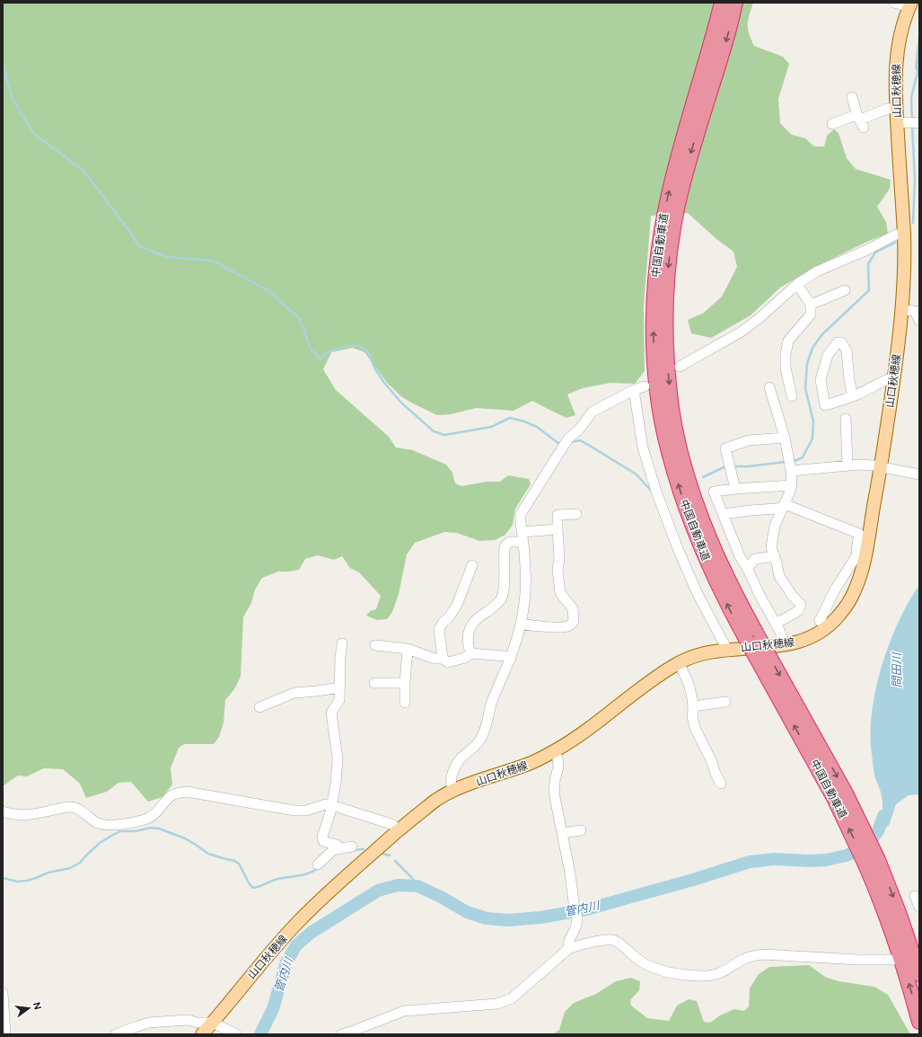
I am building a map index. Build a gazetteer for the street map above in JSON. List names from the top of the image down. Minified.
{"streets":{"highway":["中国自動車道"],"main road":["山口秋穂線"]},"water":["問田川","管内川"],"north":"right"}
